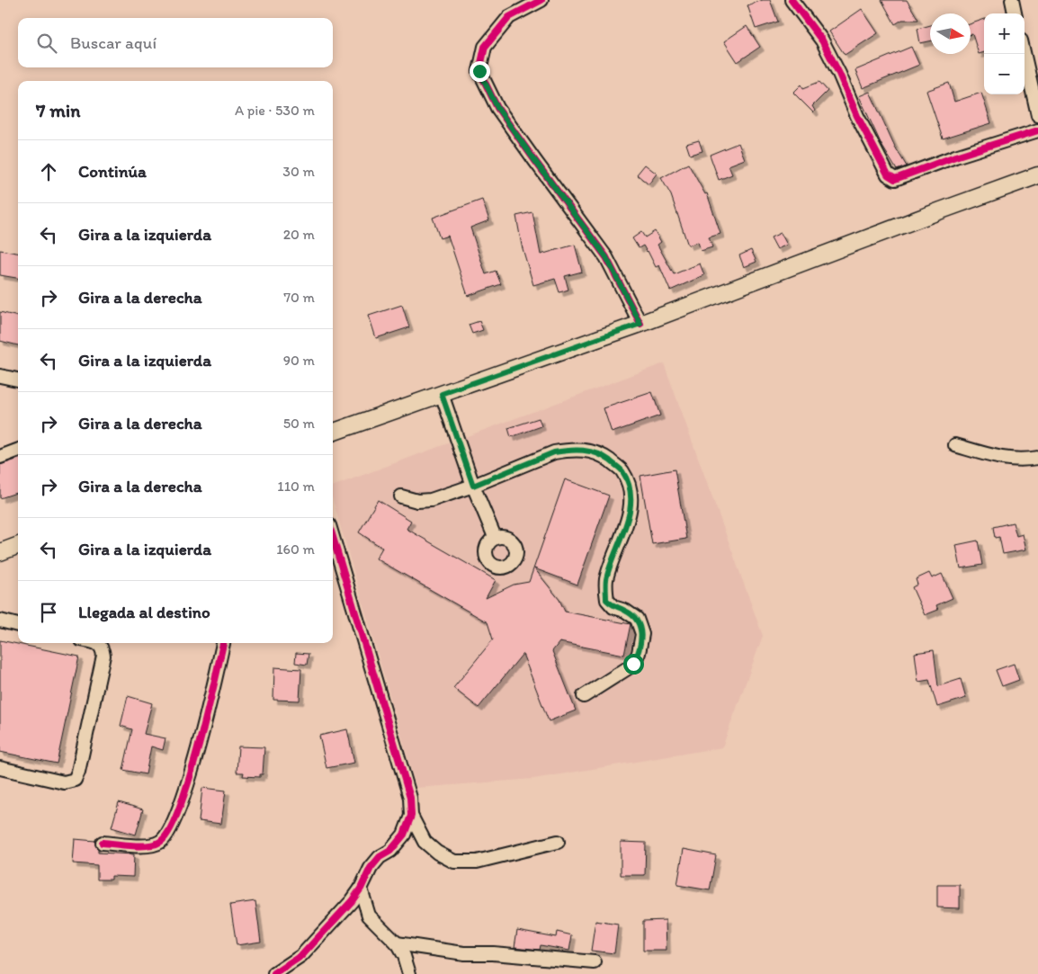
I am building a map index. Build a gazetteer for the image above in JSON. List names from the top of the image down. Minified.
{"north":"right","page":{"map_buttons":["+","−"],"search":"Buscar aquí","heading":["7 min","A pie · 530 m"],"list":[["Continúa","30 m"],["Gira a la izquierda","20 m"],["Gira a la derecha","70 m"],["Gira a la izquierda","90 m"],["Gira a la derecha","50 m"],["Gira a la derecha","110 m"],["Gira a la izquierda","160 m"],"Llegada al destino"]}}
